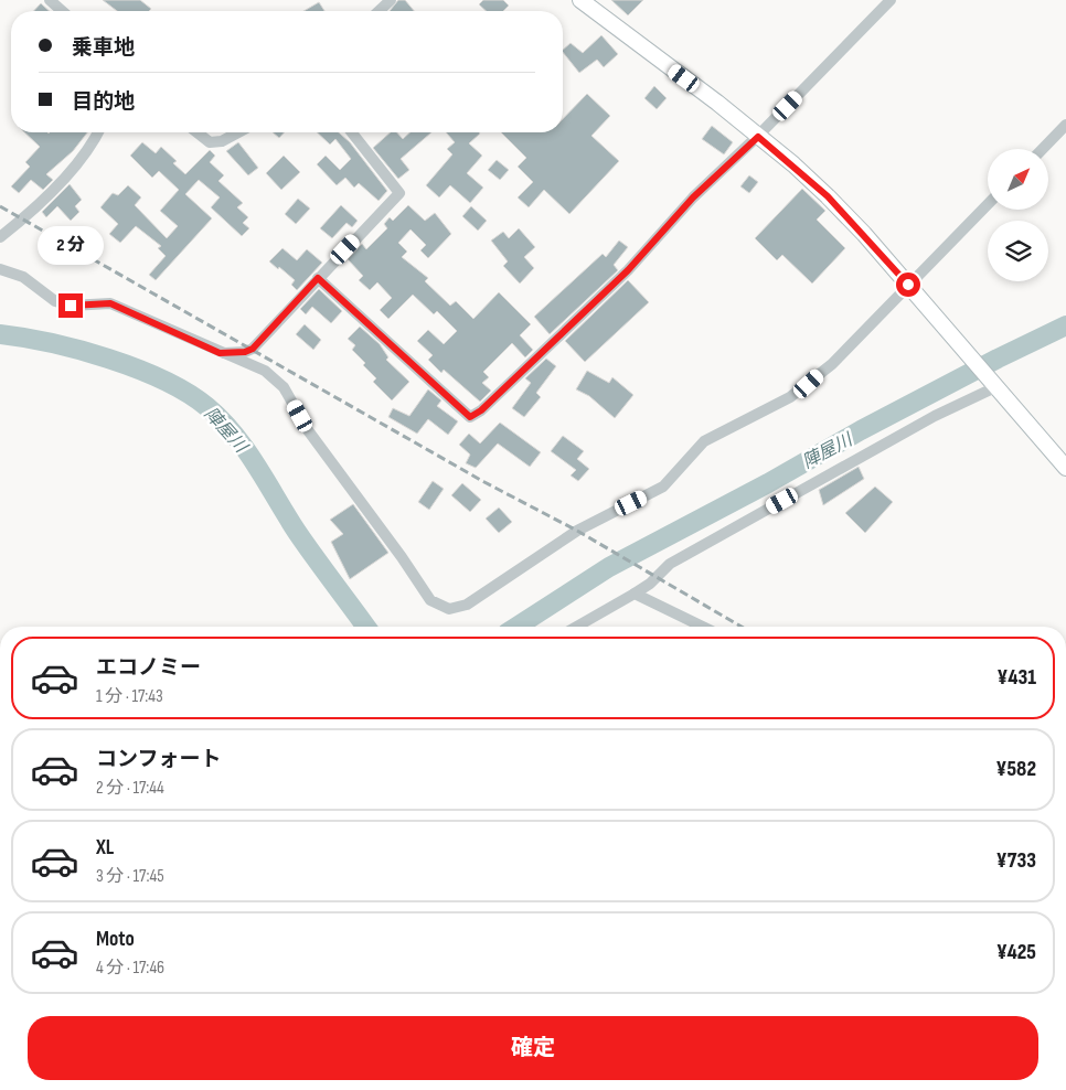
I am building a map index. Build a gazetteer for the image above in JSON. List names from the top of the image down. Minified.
{"water":["陣屋川"],"north":"top right","page":{"banner":["乗車地","目的地"],"bubble":"2 分","list":[{"name":"エコノミー","note":"1 分 · 17:43","value":"¥431"},{"name":"コンフォート","note":"2 分 · 17:44","value":"¥582"},{"name":"XL","note":"3 分 · 17:45","value":"¥733"},{"name":"Moto","note":"4 分 · 17:46","value":"¥425"}],"buttons":"確定"}}
